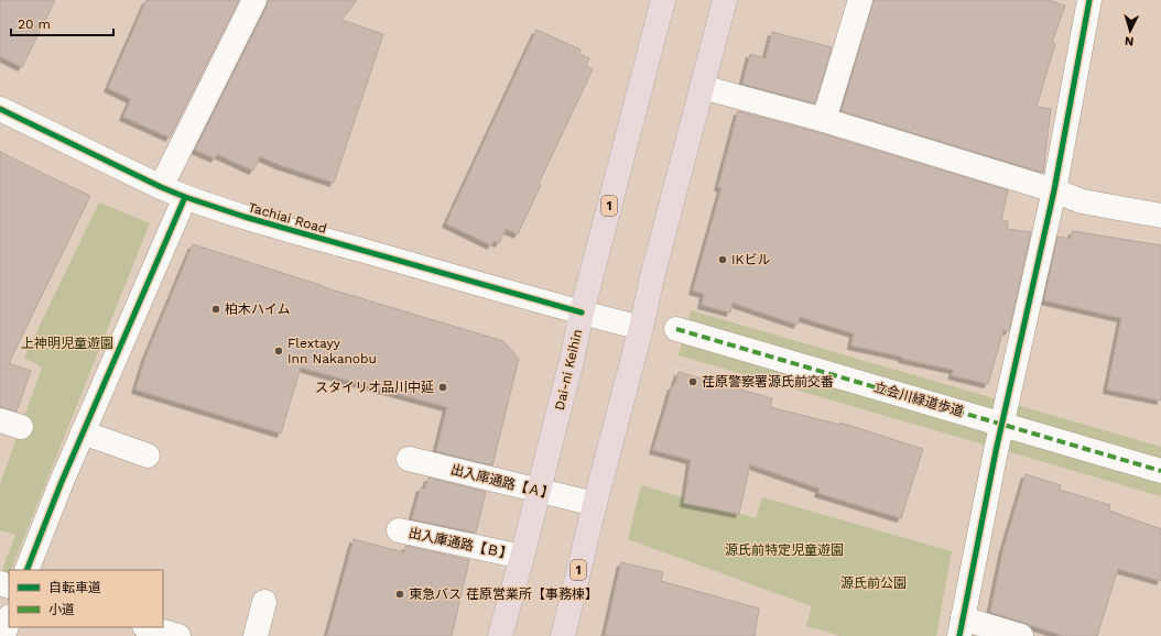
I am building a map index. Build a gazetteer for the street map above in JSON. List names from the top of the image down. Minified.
{"streets":{"highway":["1","Dai-ni Keihin"],"street":["Tachiai Road","立会川緑道歩道","出入庫通路【Ａ】","出入庫通路【Ｂ】"]},"crossings":[["1","Tachiai Road"],["1","出入庫通路【Ａ】"],["Tachiai Road","Dai-ni Keihin"],["Dai-ni Keihin","出入庫通路【Ａ】"],["Dai-ni Keihin","出入庫通路【Ｂ】"]],"parks":["上神明児童遊園","源氏前特定児童遊園","源氏前公園"],"places":["IKビル","柏木ハイム","Flextayy Inn Nakanobu","荏原警察署源氏前交番","スタイリオ品川中延","東急バス 荏原営業所【事務棟】"],"legend":["自転車道","小道"],"scale_bar":"20 m","north":"bottom"}
